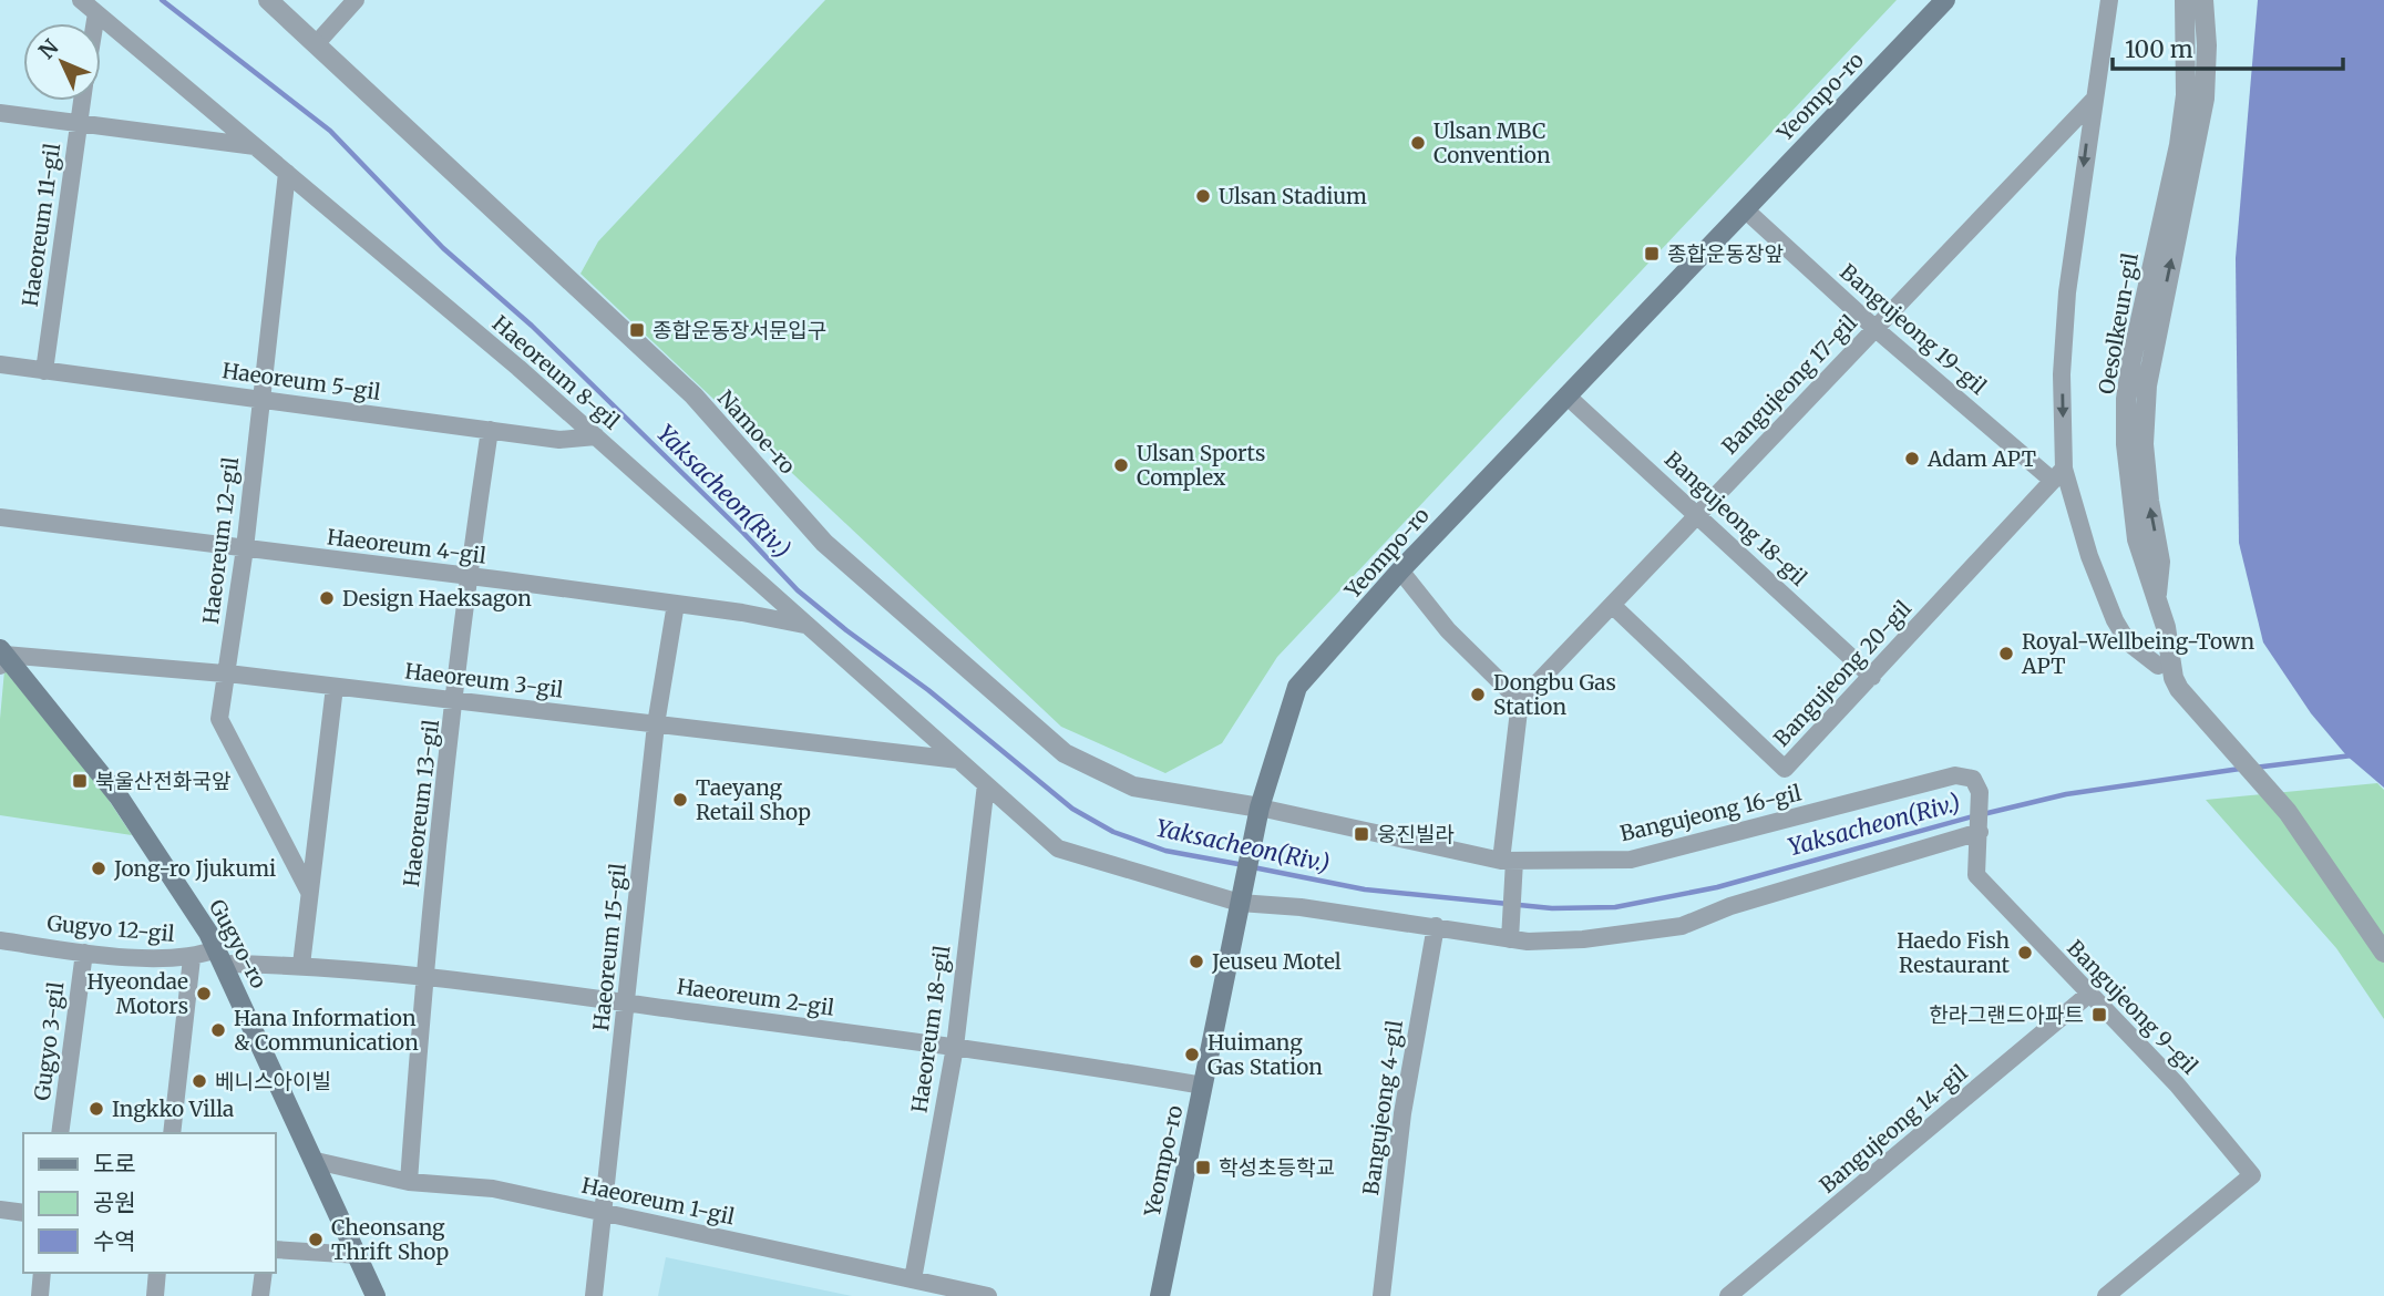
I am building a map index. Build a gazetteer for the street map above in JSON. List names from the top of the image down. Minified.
{"streets":{"main road":["Yeompo-ro","Gugyo-ro"],"street":["Haeoreum 11-gil","Oesolkeun-gil","Bangujeong 19-gil","Haeoreum 8-gil","Haeoreum 5-gil","Bangujeong 17-gil","Namoe-ro","Bangujeong 18-gil","Haeoreum 12-gil","Haeoreum 4-gil","Bangujeong 20-gil","Haeoreum 3-gil","Haeoreum 13-gil","Bangujeong 16-gil","Gugyo 12-gil","Haeoreum 15-gil","Haeoreum 2-gil","Bangujeong 9-gil","Haeoreum 18-gil","Gugyo 3-gil","Bangujeong 4-gil","Bangujeong 14-gil","Haeoreum 1-gil"]},"crossings":[["Yeompo-ro","Bangujeong 19-gil"],["Yeompo-ro","Haeoreum 8-gil"],["Yeompo-ro","Namoe-ro"],["Yeompo-ro","Bangujeong 18-gil"],["Yeompo-ro","Bangujeong 16-gil"],["Yeompo-ro","Haeoreum 2-gil"],["Haeoreum 11-gil","Haeoreum 8-gil"],["Haeoreum 11-gil","Haeoreum 5-gil"],["Bangujeong 19-gil","Bangujeong 17-gil"],["Bangujeong 19-gil","Bangujeong 20-gil"],["Haeoreum 8-gil","Haeoreum 5-gil"],["Haeoreum 8-gil","Haeoreum 12-gil"],["Haeoreum 8-gil","Haeoreum 4-gil"],["Haeoreum 8-gil","Haeoreum 3-gil"],["Haeoreum 8-gil","Haeoreum 18-gil"],["Haeoreum 5-gil","Haeoreum 12-gil"],["Haeoreum 5-gil","Haeoreum 13-gil"],["Bangujeong 17-gil","Bangujeong 18-gil"],["Bangujeong 17-gil","Bangujeong 20-gil"],["Namoe-ro","Bangujeong 16-gil"],["Bangujeong 18-gil","Bangujeong 20-gil"],["Haeoreum 12-gil","Haeoreum 4-gil"],["Haeoreum 12-gil","Haeoreum 3-gil"],["Haeoreum 4-gil","Haeoreum 13-gil"],["Haeoreum 4-gil","Haeoreum 15-gil"],["Haeoreum 3-gil","Haeoreum 13-gil"],["Haeoreum 3-gil","Gugyo-ro"],["Haeoreum 3-gil","Haeoreum 15-gil"],["Haeoreum 13-gil","Haeoreum 2-gil"],["Haeoreum 13-gil","Haeoreum 1-gil"],["Bangujeong 16-gil","Bangujeong 9-gil"],["Gugyo 12-gil","Gugyo-ro"],["Gugyo 12-gil","Haeoreum 2-gil"],["Gugyo 12-gil","Gugyo 3-gil"],["Gugyo-ro","Haeoreum 2-gil"],["Gugyo-ro","Haeoreum 1-gil"],["Haeoreum 15-gil","Haeoreum 2-gil"],["Haeoreum 15-gil","Haeoreum 1-gil"],["Haeoreum 2-gil","Haeoreum 18-gil"],["Bangujeong 9-gil","Bangujeong 14-gil"],["Haeoreum 18-gil","Haeoreum 1-gil"]],"water":["Yaksacheon(Riv.)"],"places":{"other":["Ulsan MBC Convention","Ulsan Stadium","Adam APT","Ulsan Sports Complex","Design Haeksagon","Royal-Wellbeing-Town APT","Dongbu Gas Station","Taeyang Retail Shop","Jong-ro Jjukumi","Haedo Fish Restaurant","Jeuseu Motel","Hyeondae Motors","Hana Information & Communication","Huimang Gas Station","베니스아이빌","Ingkko Villa","Cheonsang Thrift Shop"],"transit":["종합운동장앞","종합운동장서문입구","북울산전화국앞","웅진빌라","한라그랜드아파트","학성초등학교"]},"legend":["도로","공원","수역"],"scale_bar":"100 m","north":"top left"}
